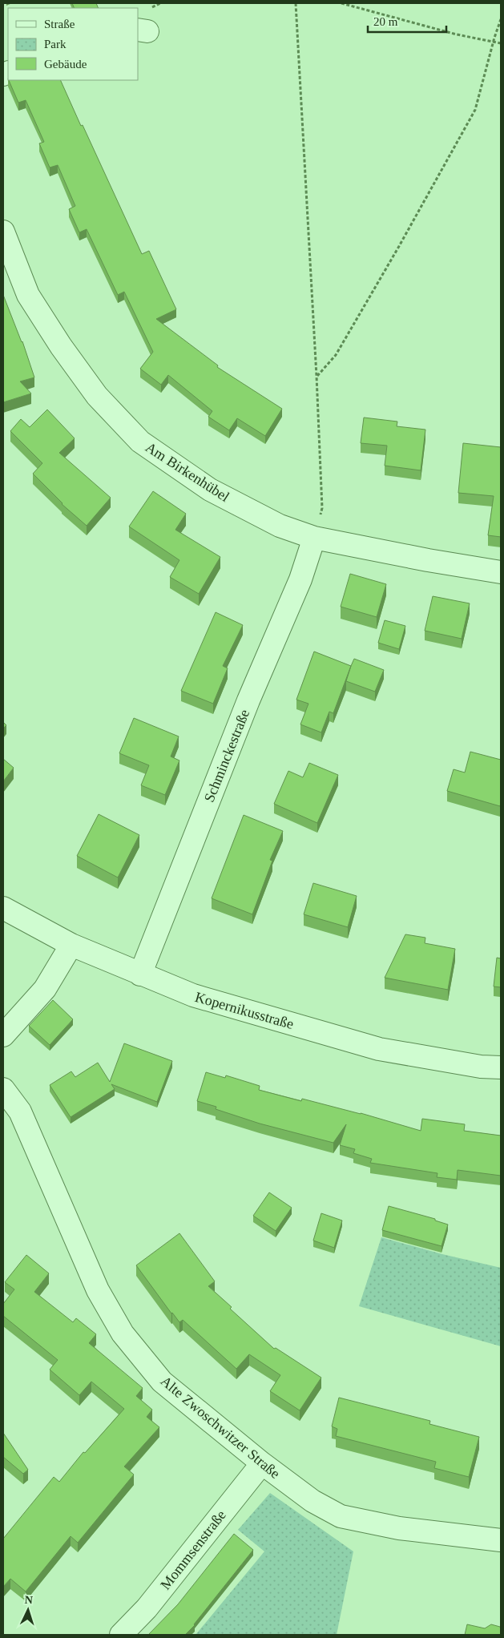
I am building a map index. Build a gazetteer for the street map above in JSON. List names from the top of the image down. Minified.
{"streets":{"street":["Am Birkenhübel","Schminckestraße","Kopernikusstraße","Alte Zwoschwitzer Straße","Mommsenstraße"]},"crossings":[["Am Birkenhübel","Schminckestraße"],["Schminckestraße","Kopernikusstraße"],["Alte Zwoschwitzer Straße","Mommsenstraße"]],"legend":["Straße","Park","Gebäude"],"scale_bar":"20 m","north":"top"}
